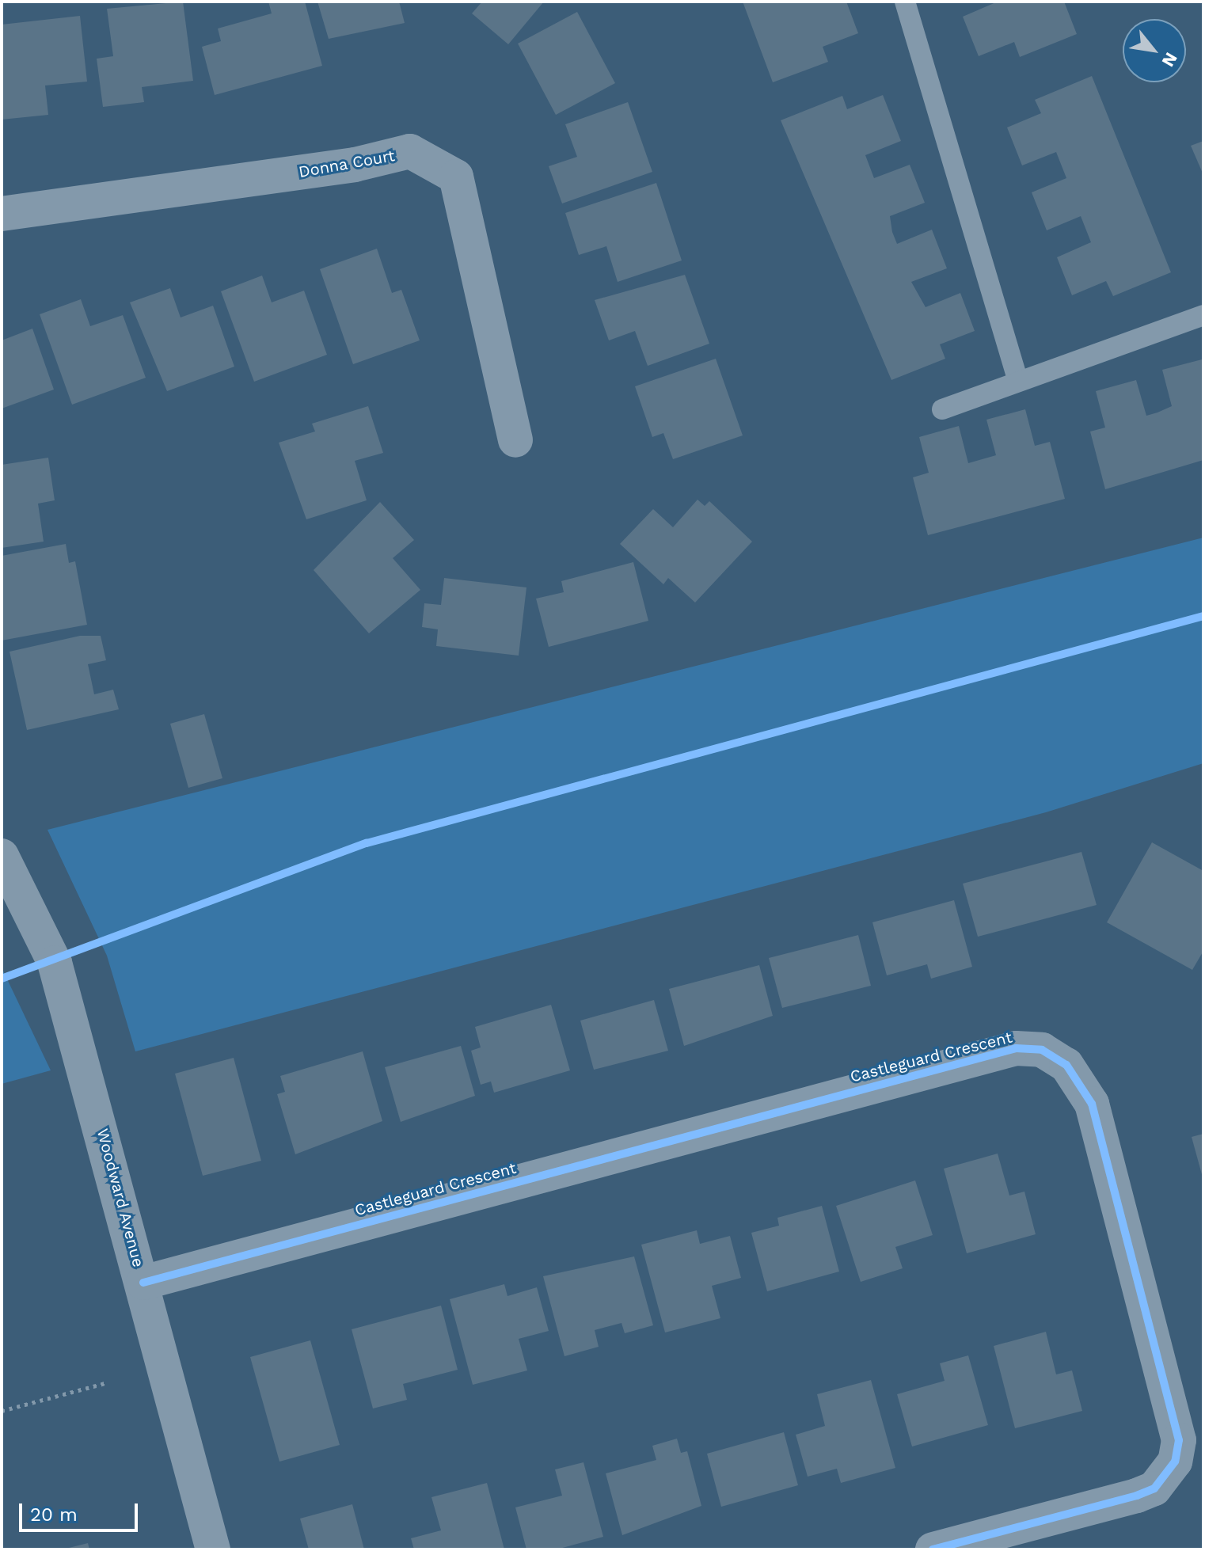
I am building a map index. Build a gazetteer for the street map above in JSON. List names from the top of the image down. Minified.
{"streets":{"street":["Donna Court","Castleguard Crescent","Woodward Avenue"]},"crossings":[["Castleguard Crescent","Woodward Avenue"]],"scale_bar":"20 m","north":"bottom right"}
